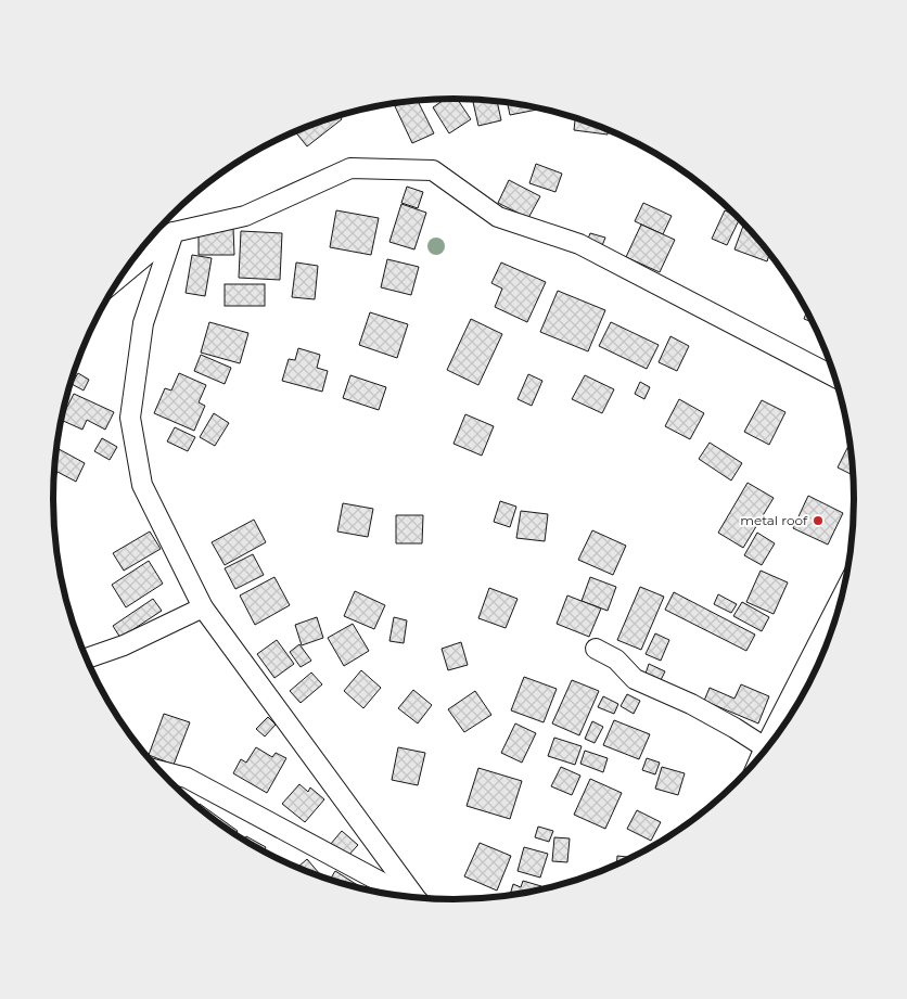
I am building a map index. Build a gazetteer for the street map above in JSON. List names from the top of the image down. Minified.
{"places":["metal roof"]}
